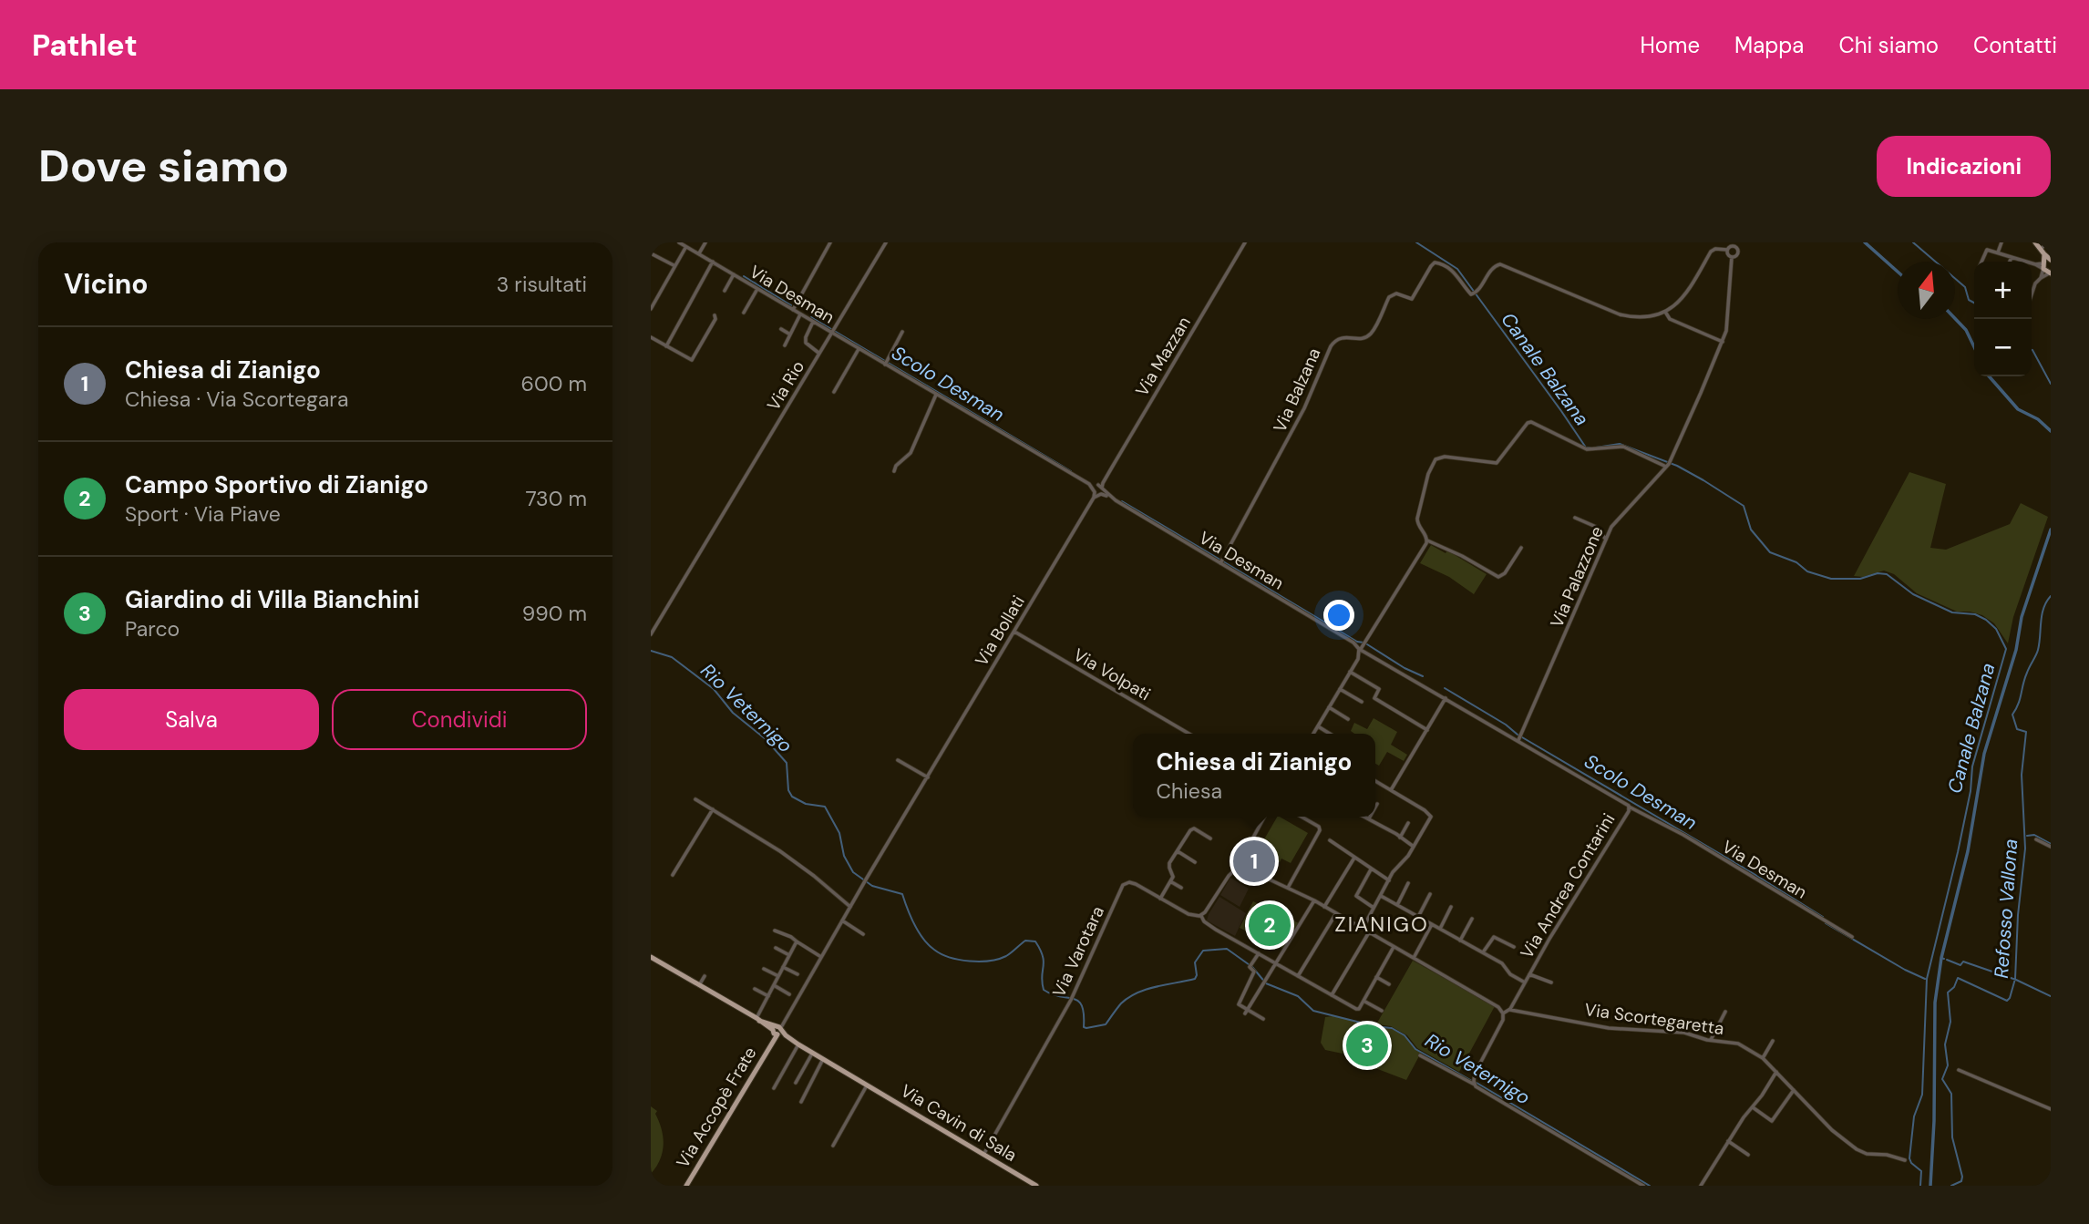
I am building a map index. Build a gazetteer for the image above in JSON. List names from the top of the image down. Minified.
{"streets":{"main road":["Via Accopè Frate","Via Cavin di Sala"],"street":["Via Desman","Via Mazzan","Via Rio","Via Balzana","Via Palazzone","Via Bollati","Via Volpati","Via Andrea Contarini","Via Varotara","Via Scortegaretta"]},"crossings":[["Via Desman","Via Mazzan"],["Via Desman","Via Rio"],["Via Desman","Via Balzana"],["Via Desman","Via Palazzone"],["Via Desman","Via Bollati"],["Via Desman","Via Andrea Contarini"],["Via Mazzan","Via Bollati"],["Via Bollati","Via Volpati"],["Via Bollati","Via Accopè Frate"],["Via Bollati","Via Cavin di Sala"],["Via Andrea Contarini","Via Scortegaretta"],["Via Varotara","Via Cavin di Sala"],["Via Accopè Frate","Via Cavin di Sala"]],"districts":["ZIANIGO"],"water":["Canale Balzana","Scolo Desman","Rio Veternigo","Refosso Vallona"],"north":"top","page":{"header":"Pathlet","nav":["Home","Mappa","Chi siamo","Contatti"],"buttons":["Indicazioni",["Salva","Condividi"]],"title":"Dove siamo","heading":["Vicino","3 risultati"],"map_buttons":["+","−"],"list":[{"mark":"1","name":"Chiesa di Zianigo","note":"Chiesa · Via Scortegara","value":"600 m"},{"mark":"2","name":"Campo Sportivo di Zianigo","note":"Sport · Via Piave","value":"730 m"},{"mark":"3","name":"Giardino di Villa Bianchini","note":"Parco","value":"990 m"}],"popup":["Chiesa di Zianigo","Chiesa"],"pins":["1","2","3"]}}
